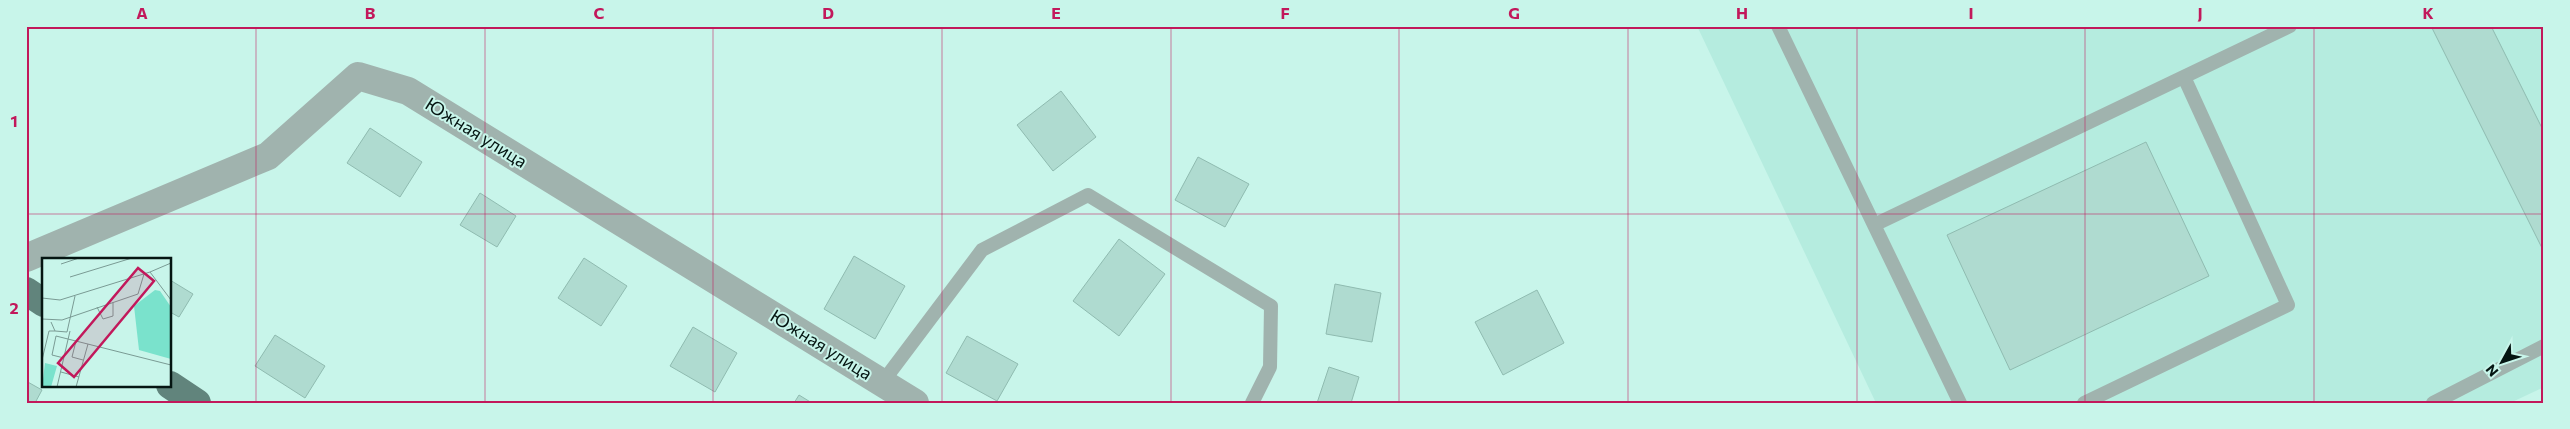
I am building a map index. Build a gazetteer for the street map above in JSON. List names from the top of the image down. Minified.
{"streets":{"street":["Южная улица"]},"north":"bottom left","grid":{"columns":["A","B","C","D","E","F","G","H","I","J","K"],"rows":["1","2"]}}
